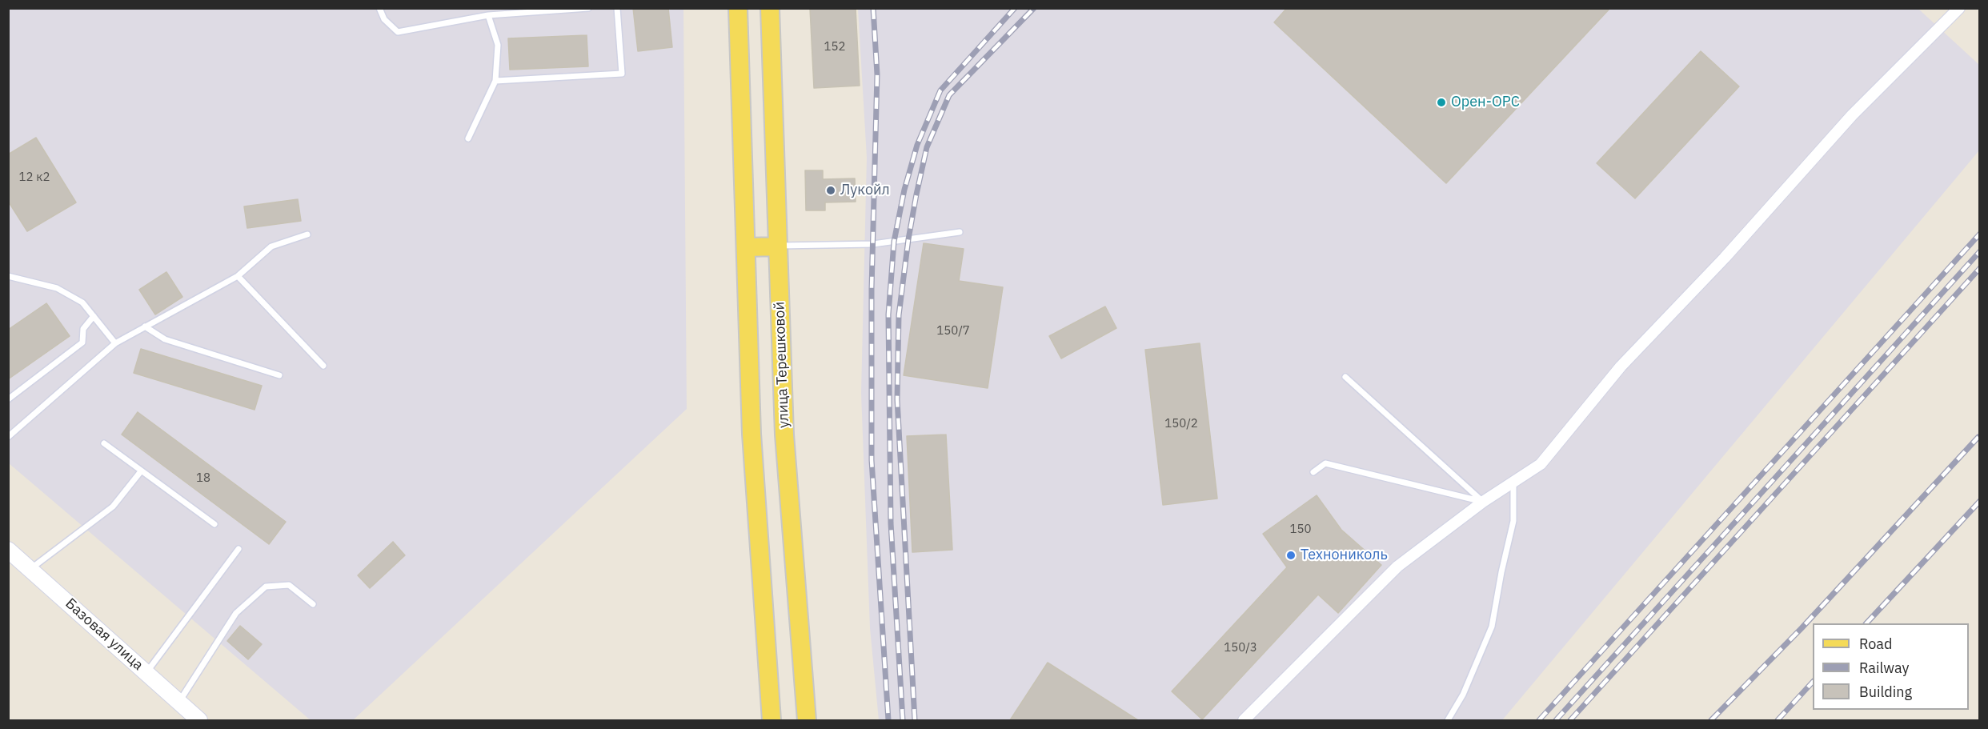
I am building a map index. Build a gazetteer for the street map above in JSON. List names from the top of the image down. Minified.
{"streets":{"main road":["улица Терешковой"],"street":["Базовая улица"]},"places":["Орен-ОРС","Лукойл","Технониколь"],"house_numbers":["152","12 к2","150/7","150/2","18","150","150/3"],"legend":["Road","Railway","Building"]}
